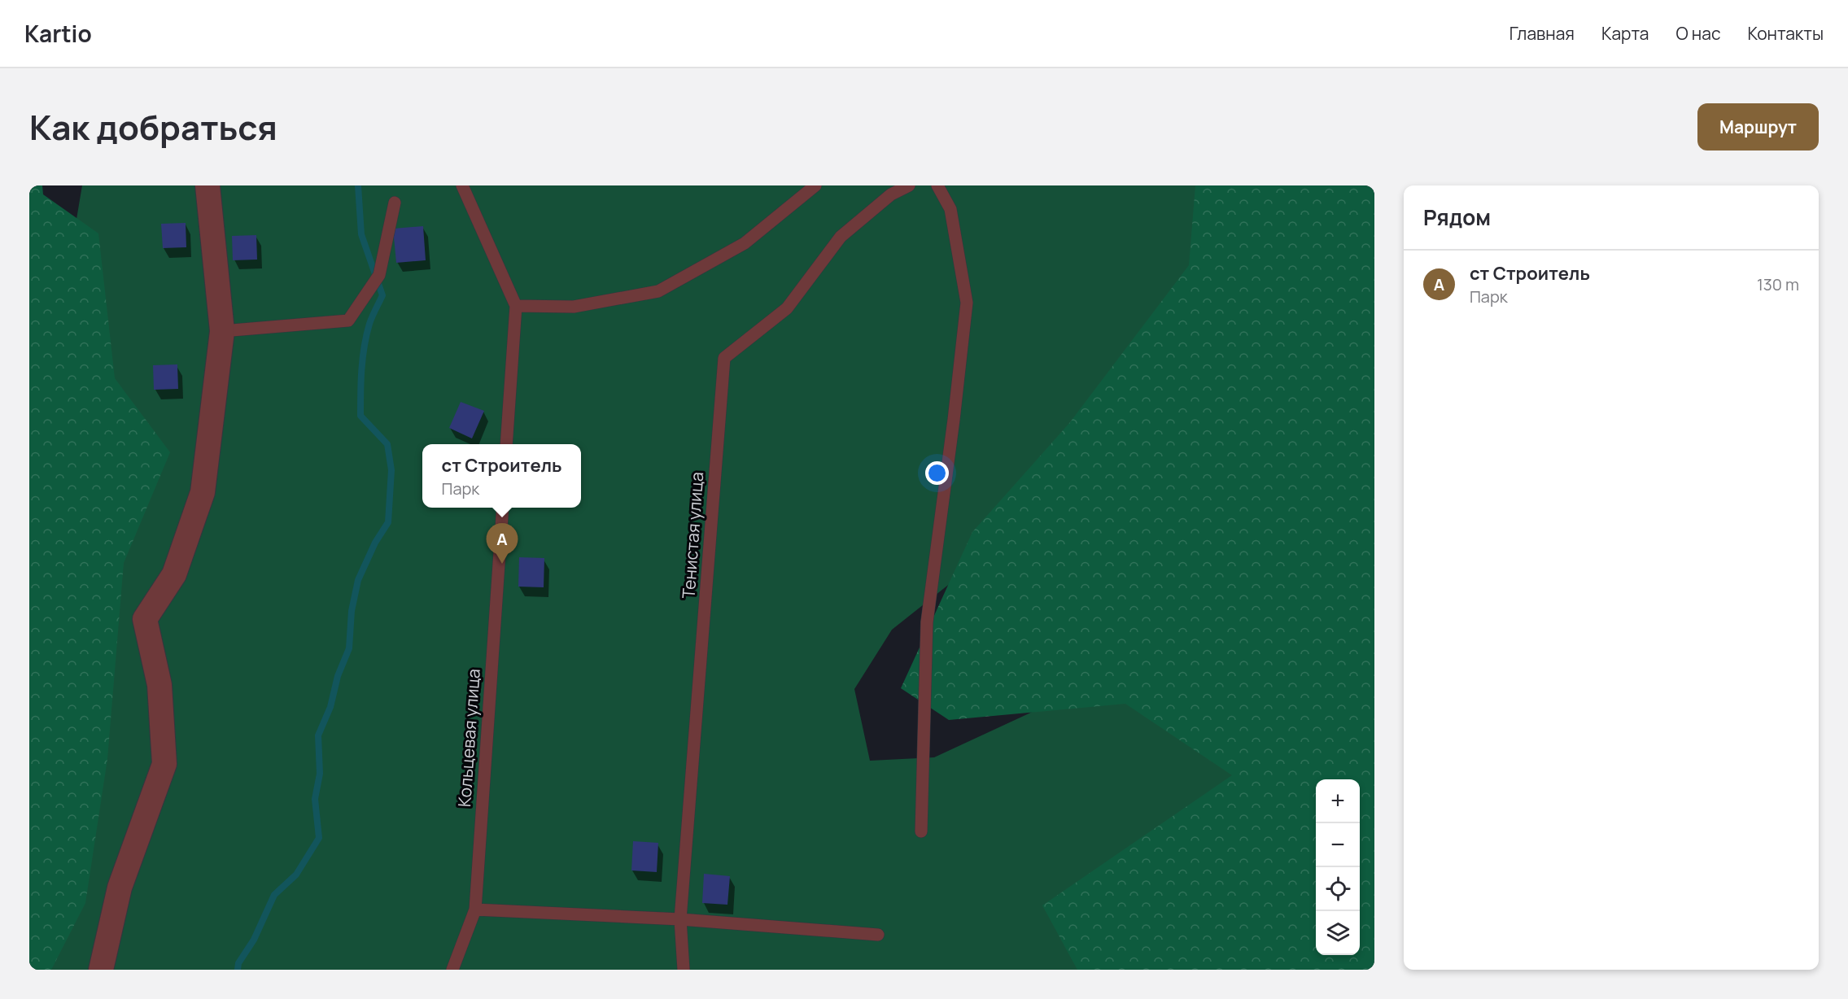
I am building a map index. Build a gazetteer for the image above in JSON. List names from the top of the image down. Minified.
{"streets":{"lane":["Тенистая улица","Кольцевая улица"]},"page":{"header":"Kartio","nav":["Главная","Карта","О нас","Контакты"],"title":"Как добраться","buttons":"Маршрут","heading":"Рядом","list":[{"mark":"A","name":"ст Строитель","note":"Парк","value":"130 m"}],"popup":["ст Строитель","Парк"],"pins":"A","map_buttons":["+","−"]}}
